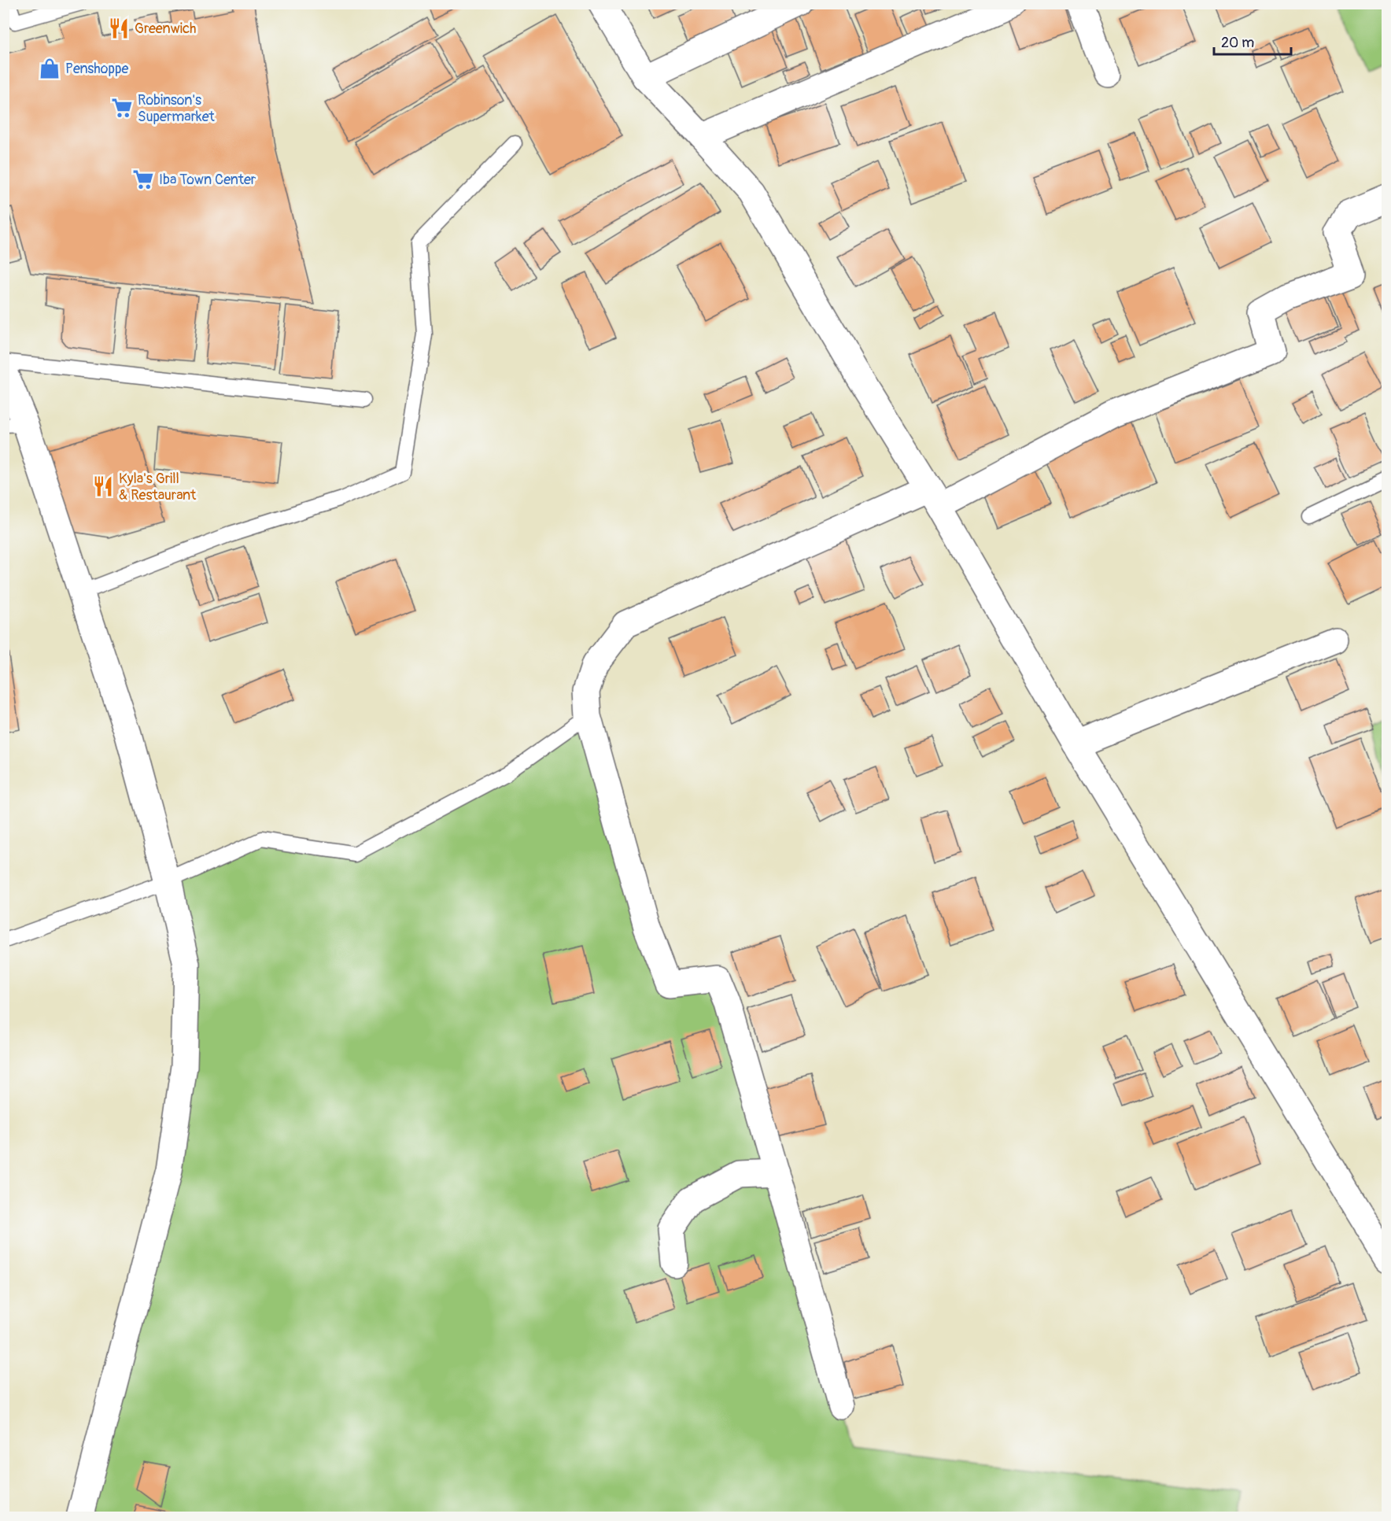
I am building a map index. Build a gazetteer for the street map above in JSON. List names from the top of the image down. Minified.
{"places":{"restaurant":["Greenwich","Kyla's Grill & Restaurant"],"shop":["Penshoppe"],"supermarket":["Robinson's Supermarket","Iba Town Center"]},"scale_bar":"20 m"}
